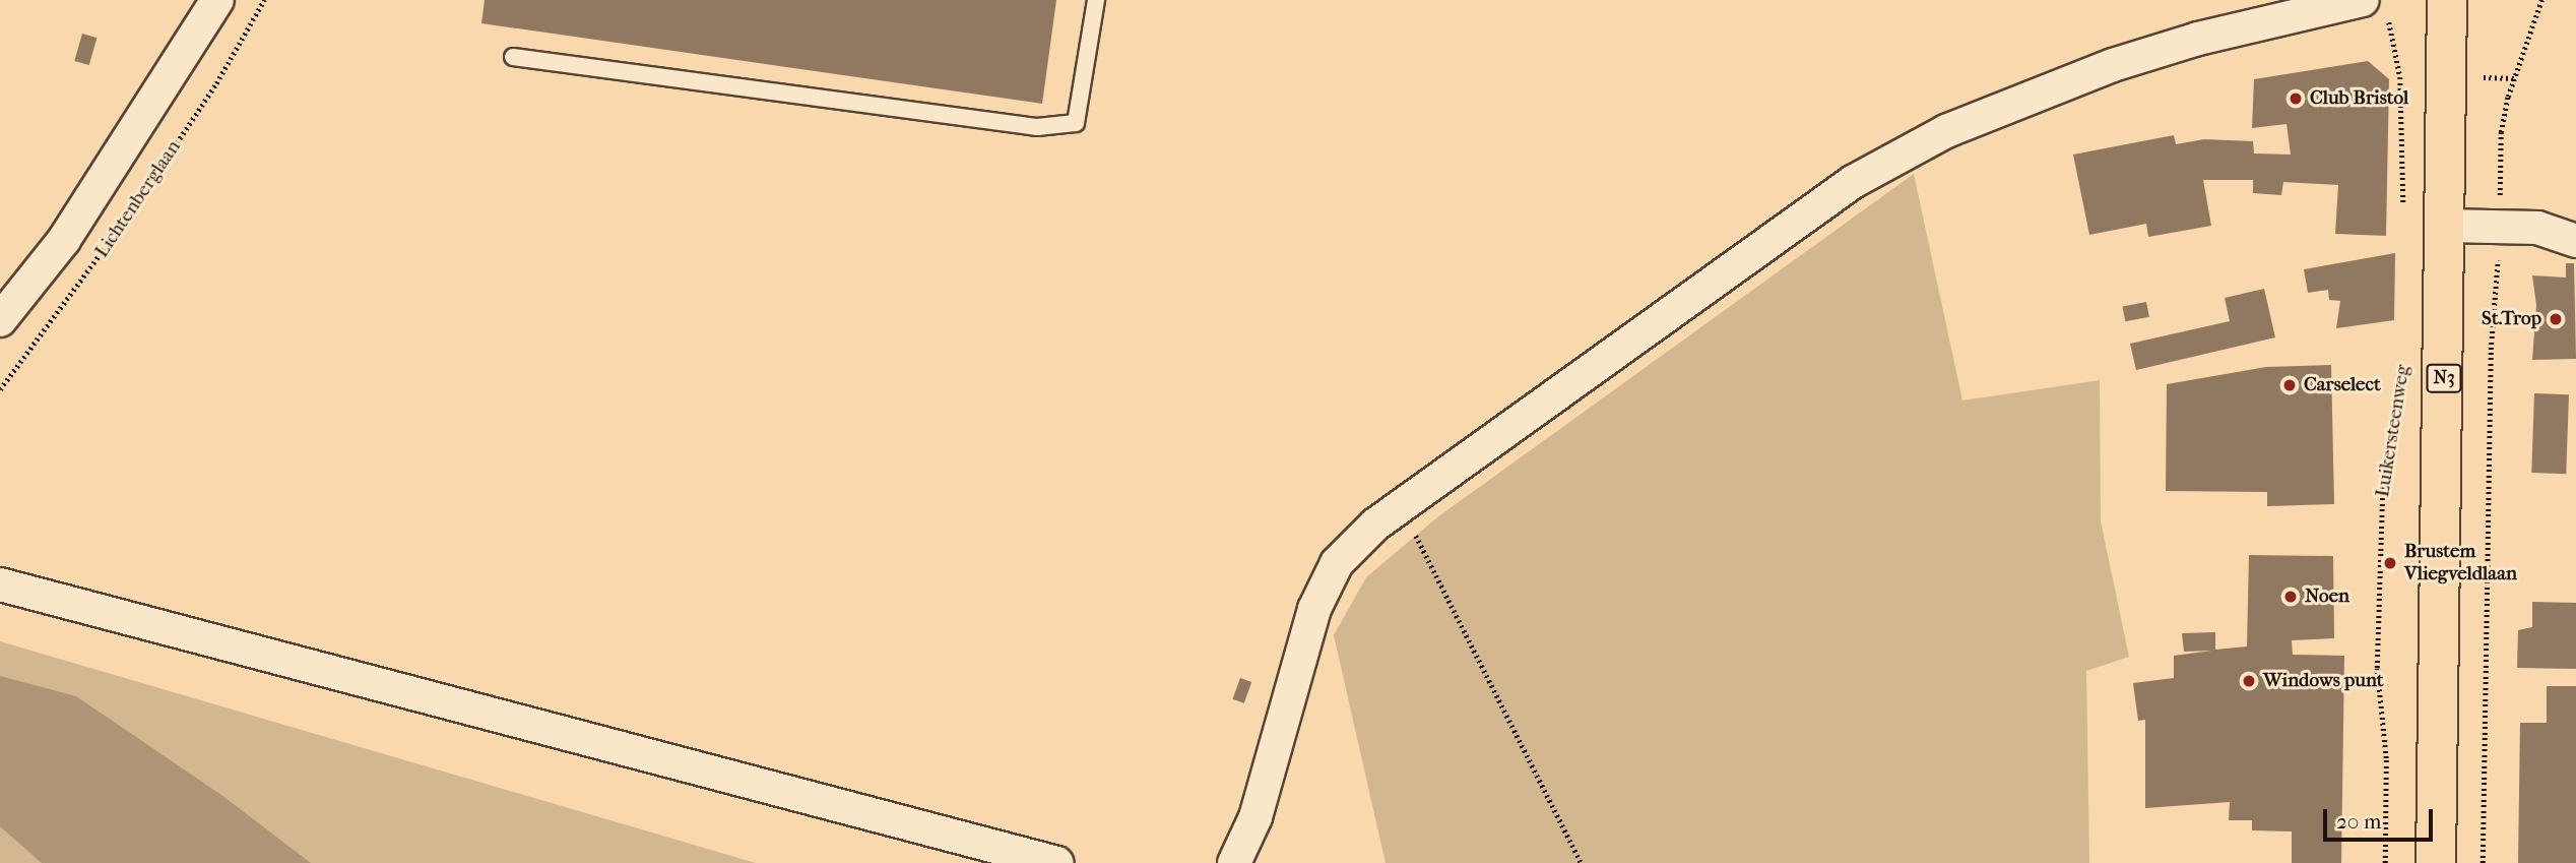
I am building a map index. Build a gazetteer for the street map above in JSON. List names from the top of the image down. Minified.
{"streets":{"main road":["N3","Luikersteenweg"],"street":["Lichtenberglaan"]},"places":["Club Bristol","St.Trop","Carselect","Brustem Vliegveldlaan","Noen","Windows punt"],"scale_bar":"20 m"}
